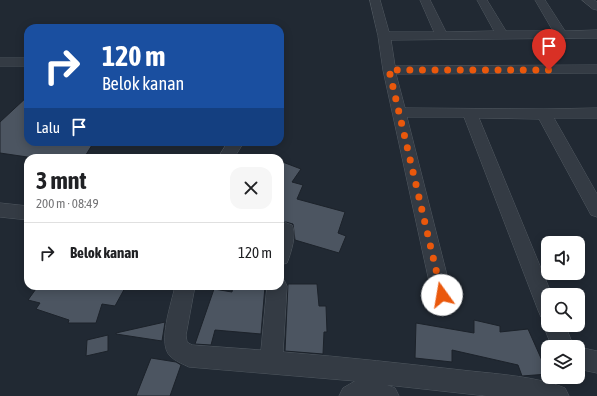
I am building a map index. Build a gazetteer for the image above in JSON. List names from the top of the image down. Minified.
{"page":{"turn":["120 m","Belok kanan"],"then":"Lalu","heading":["3 mnt","200 m · 08:49"],"list":[{"name":"Belok kanan","value":"120 m"}]}}
